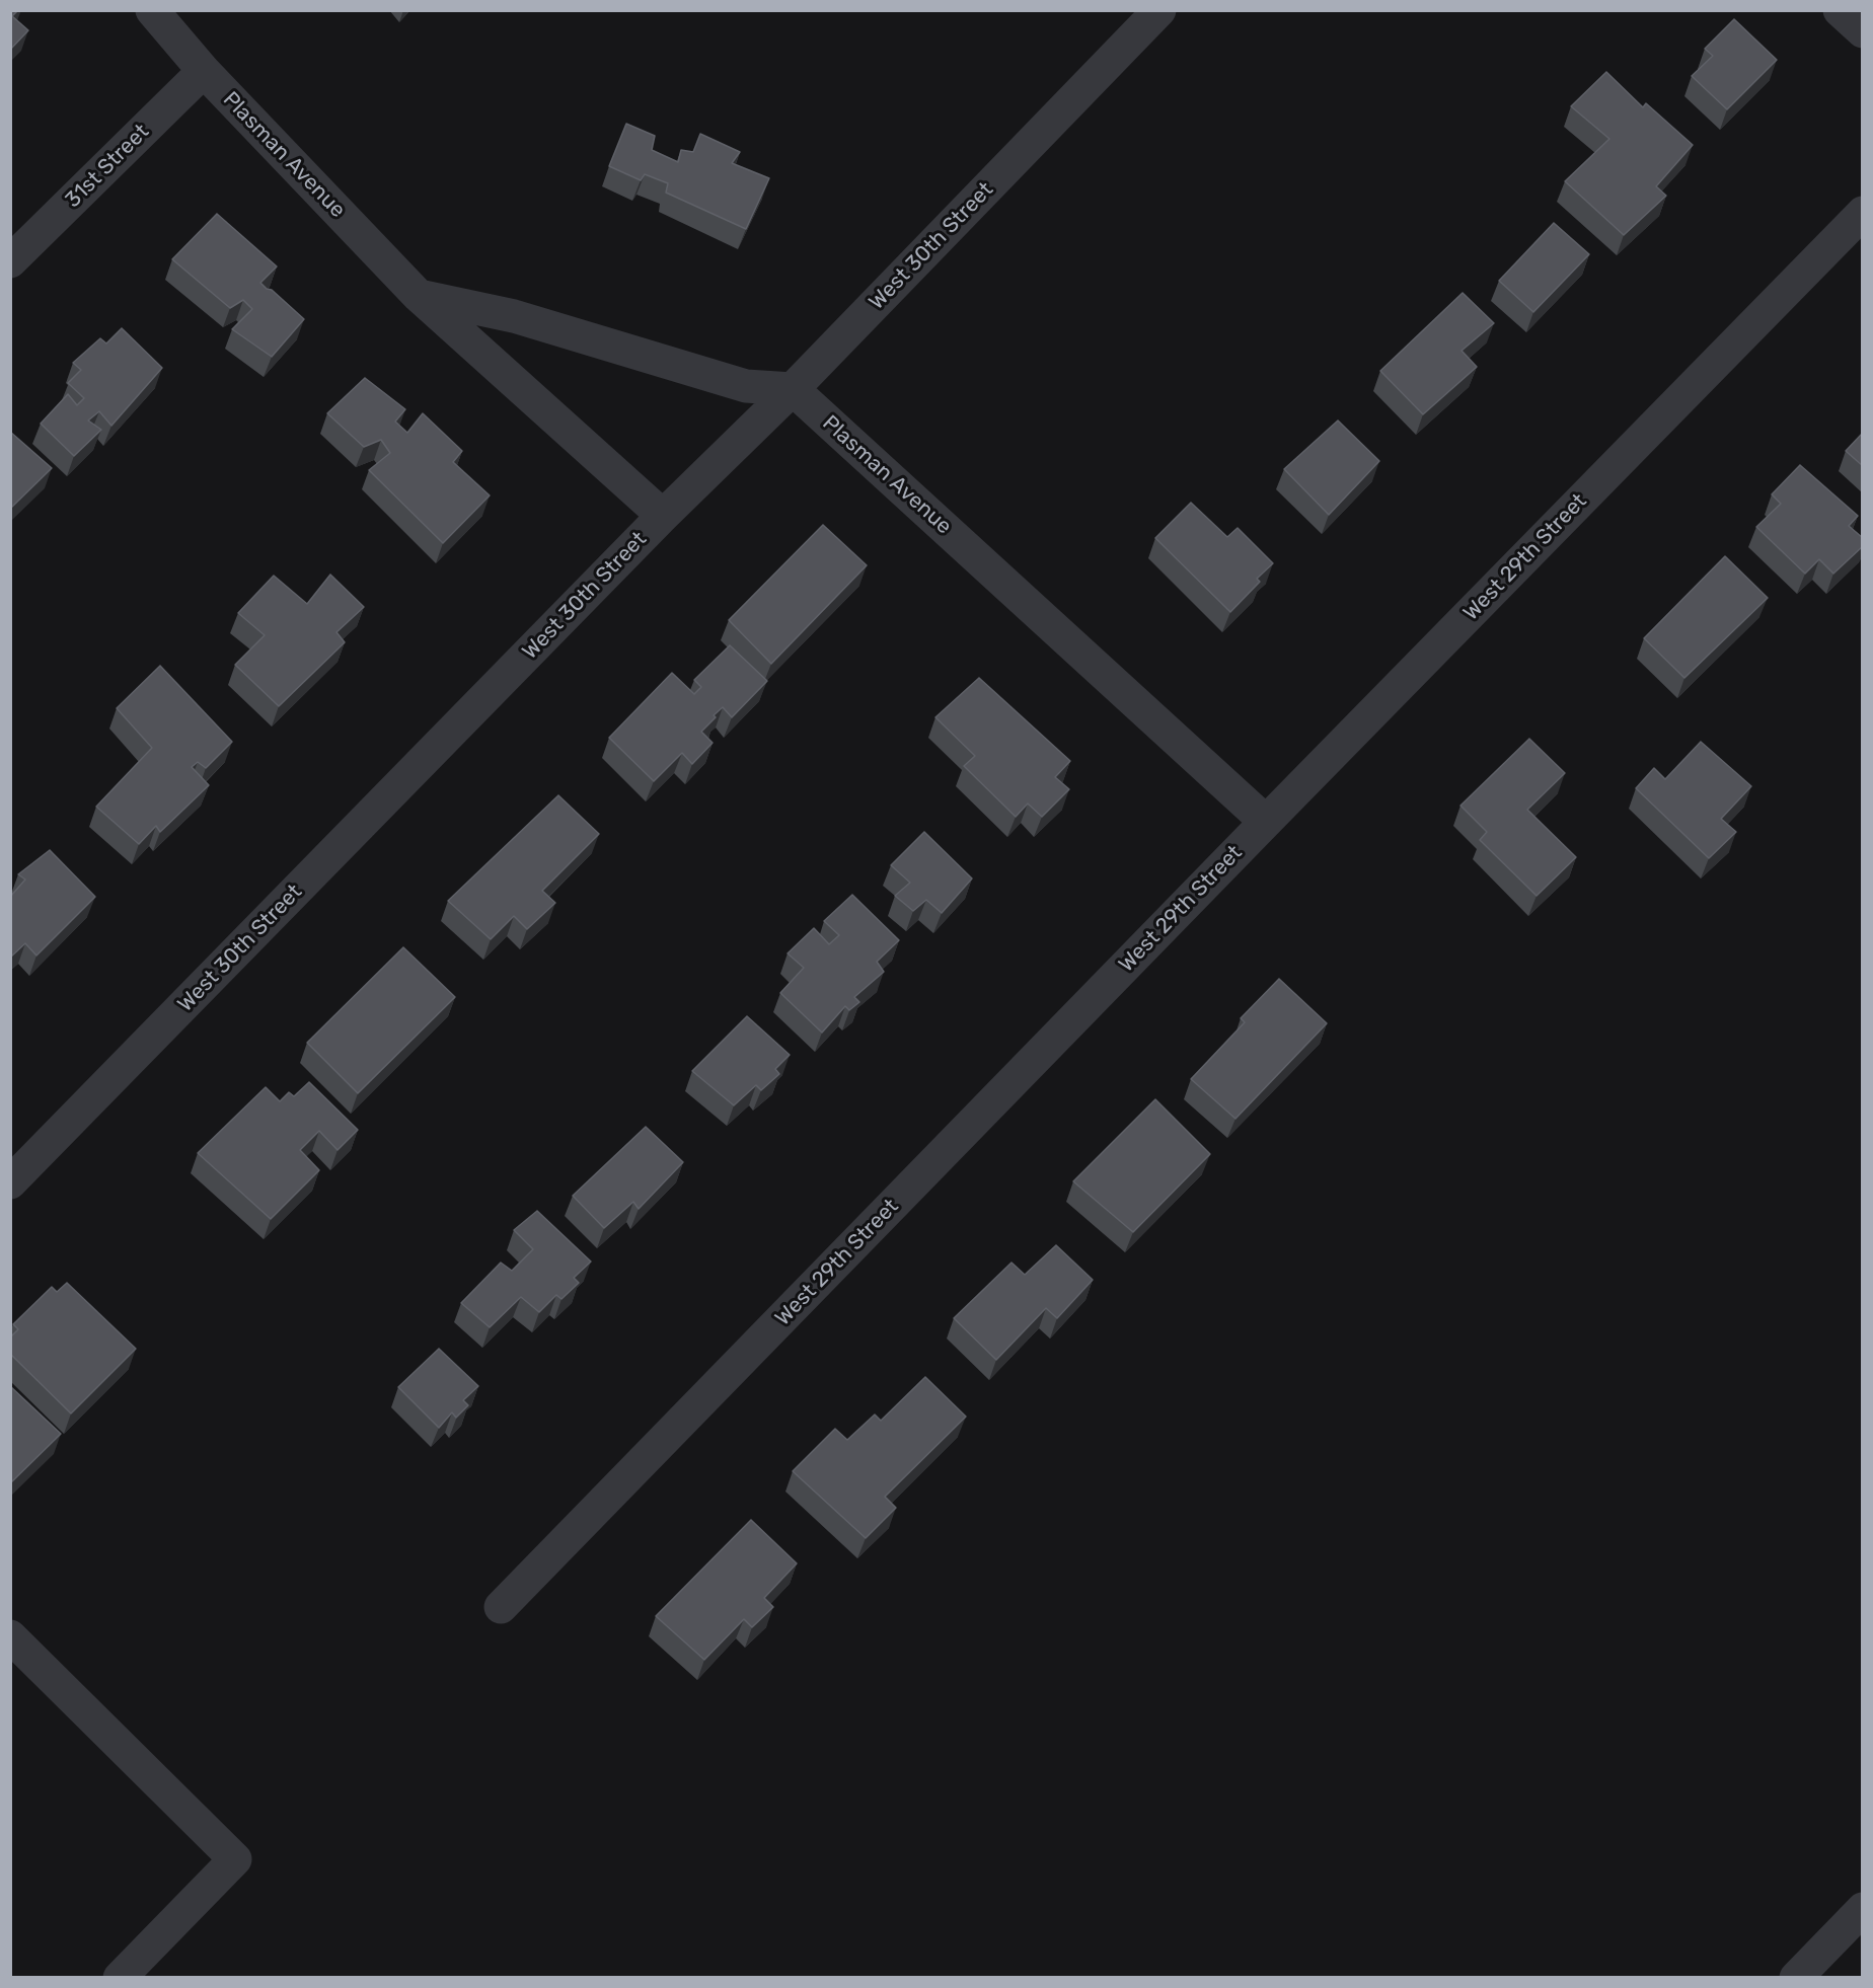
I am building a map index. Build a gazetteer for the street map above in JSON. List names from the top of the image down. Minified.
{"streets":{"street":["Plasman Avenue","31st Street","West 30th Street","West 29th Street"]},"crossings":[["Plasman Avenue","31st Street"],["Plasman Avenue","West 30th Street"],["Plasman Avenue","West 29th Street"]]}
